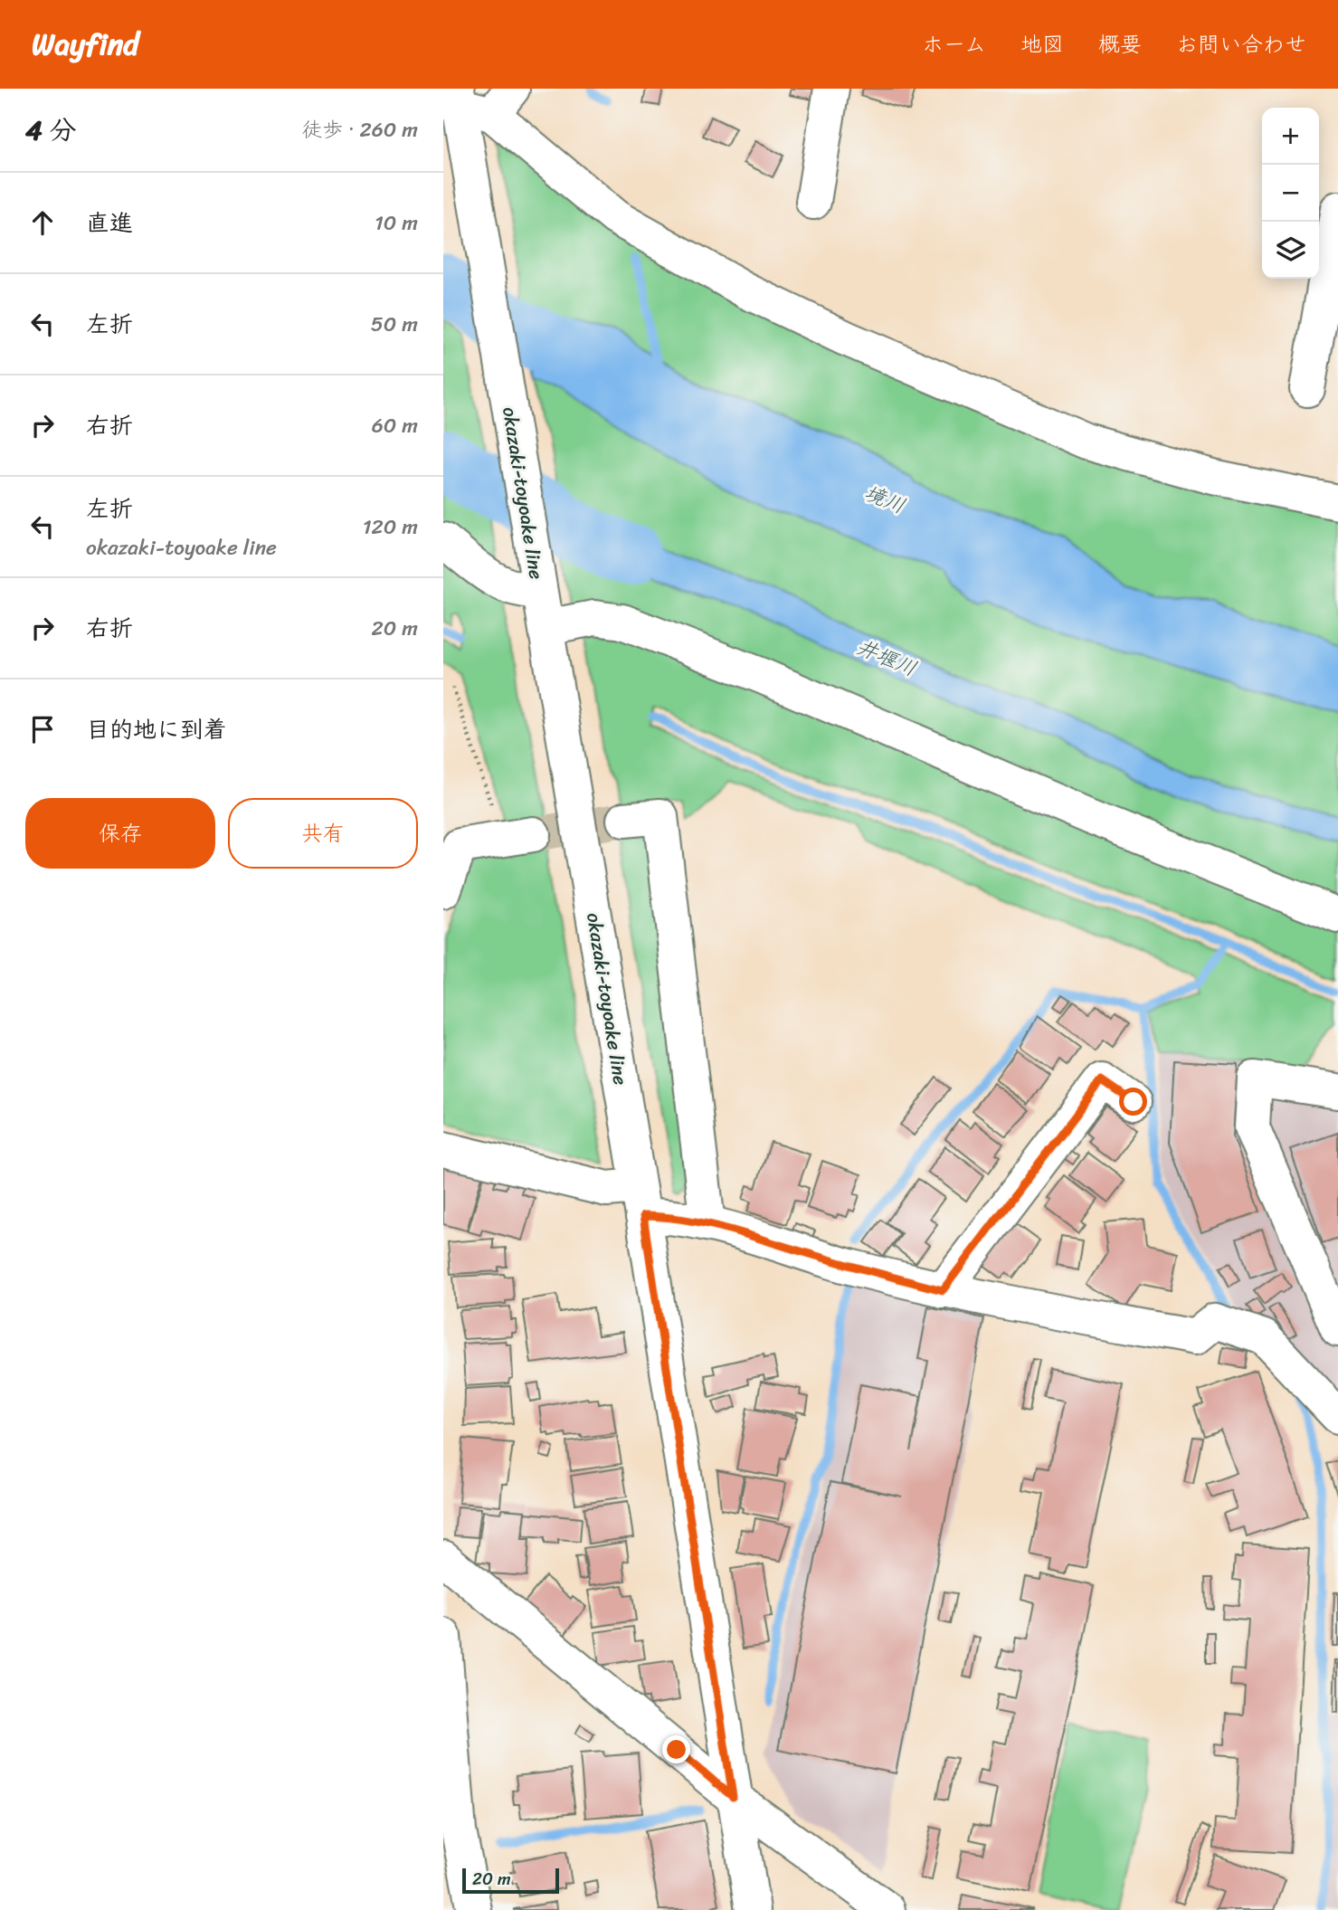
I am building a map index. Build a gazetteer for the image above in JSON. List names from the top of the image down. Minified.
{"streets":{"street":["okazaki-toyoake line"]},"water":["境川","井堰川"],"scale_bar":"20 m","page":{"header":"Wayfind","nav":["ホーム","地図","概要","お問い合わせ"],"heading":["4 分","徒歩 · 260 m"],"map_buttons":["+","−"],"list":[["直進","10 m"],["左折","50 m"],["右折","60 m"],["左折","okazaki-toyoake line","120 m"],["右折","20 m"],"目的地に到着"],"buttons":["保存","共有"],"scale":"20 m"}}
